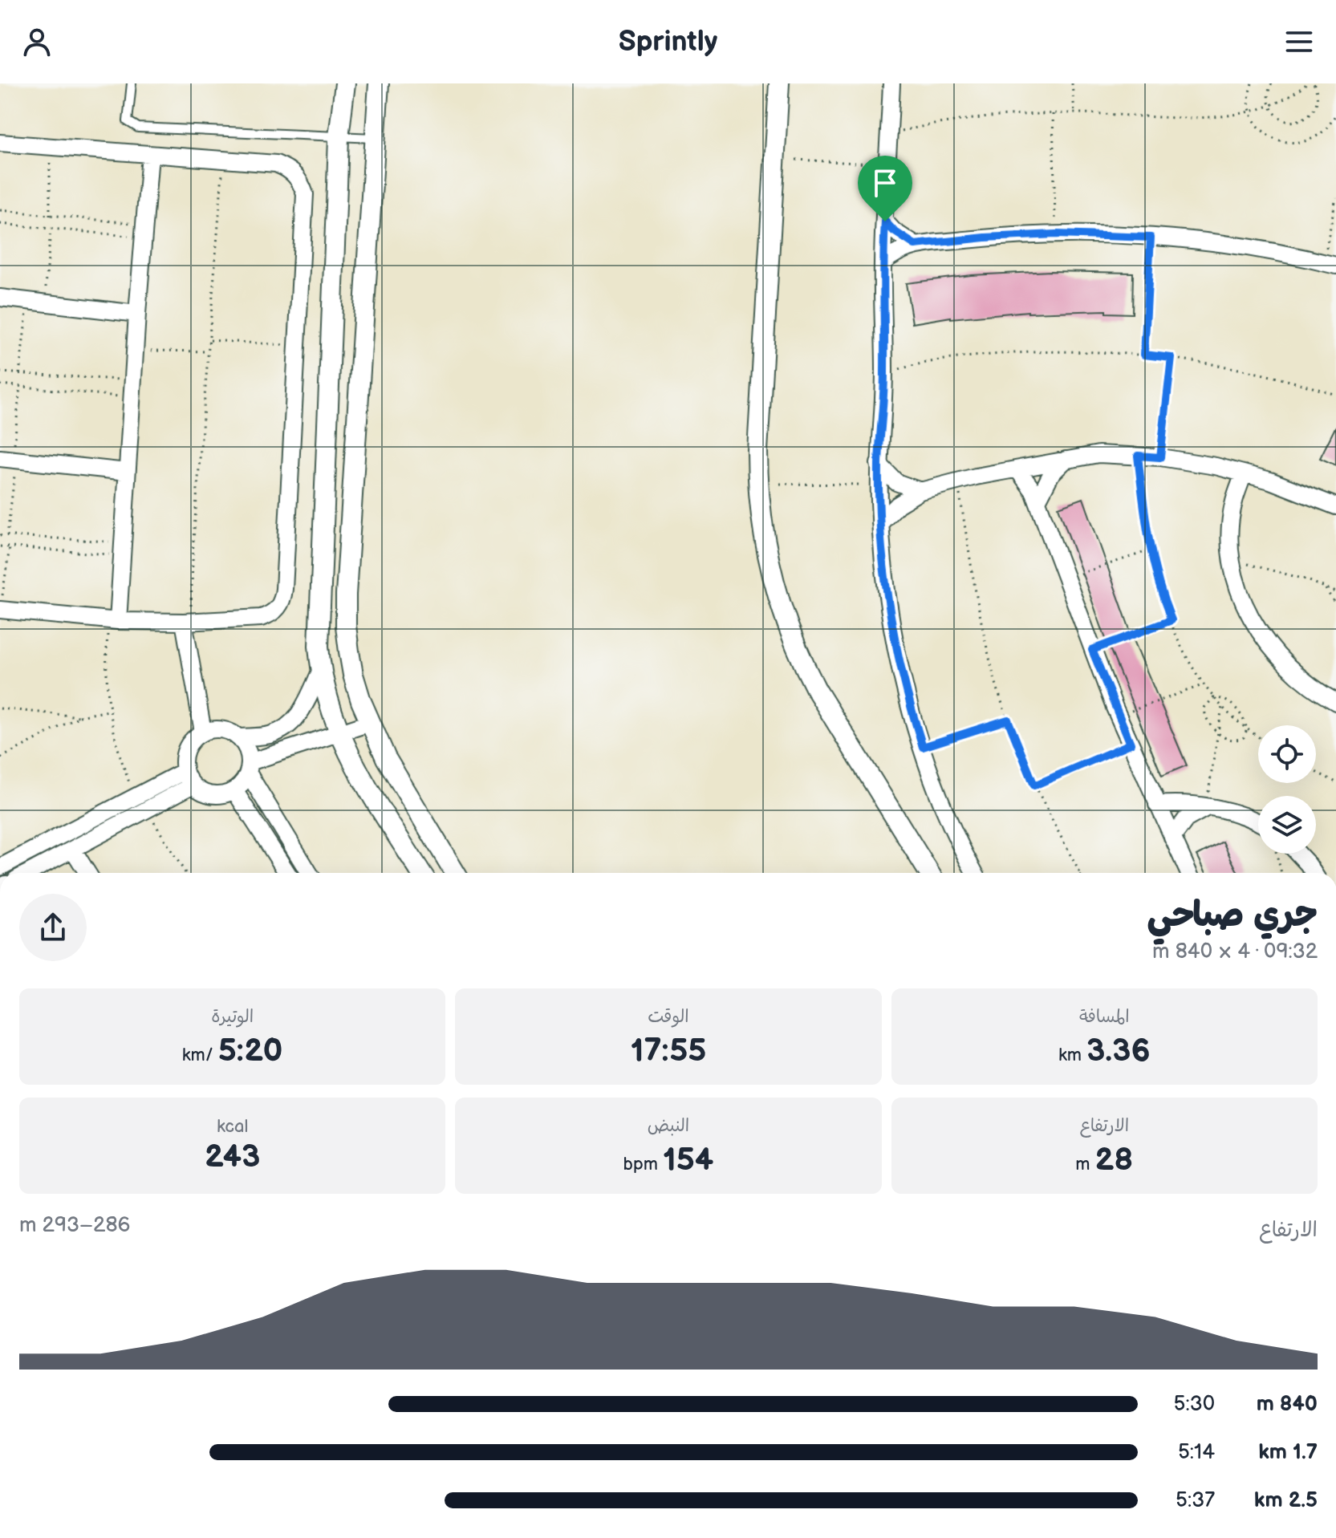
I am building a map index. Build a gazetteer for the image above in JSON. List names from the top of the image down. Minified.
{"page":{"header":"Sprintly","heading":["جري صباحي","09:32 · 4 × 840 m"],"stats":[["المسافة","3.36 km"],["الوقت","17:55"],["الوتيرة","5:20 /km"],["الارتفاع","28 m"],["النبض","154 bpm"],["kcal","243"]],"chart":["الارتفاع","286–293 m"],"list":[{"name":"840 m","note":"5:30"},{"name":"1.7 km","note":"5:14"},{"name":"2.5 km","note":"5:37"}]}}
